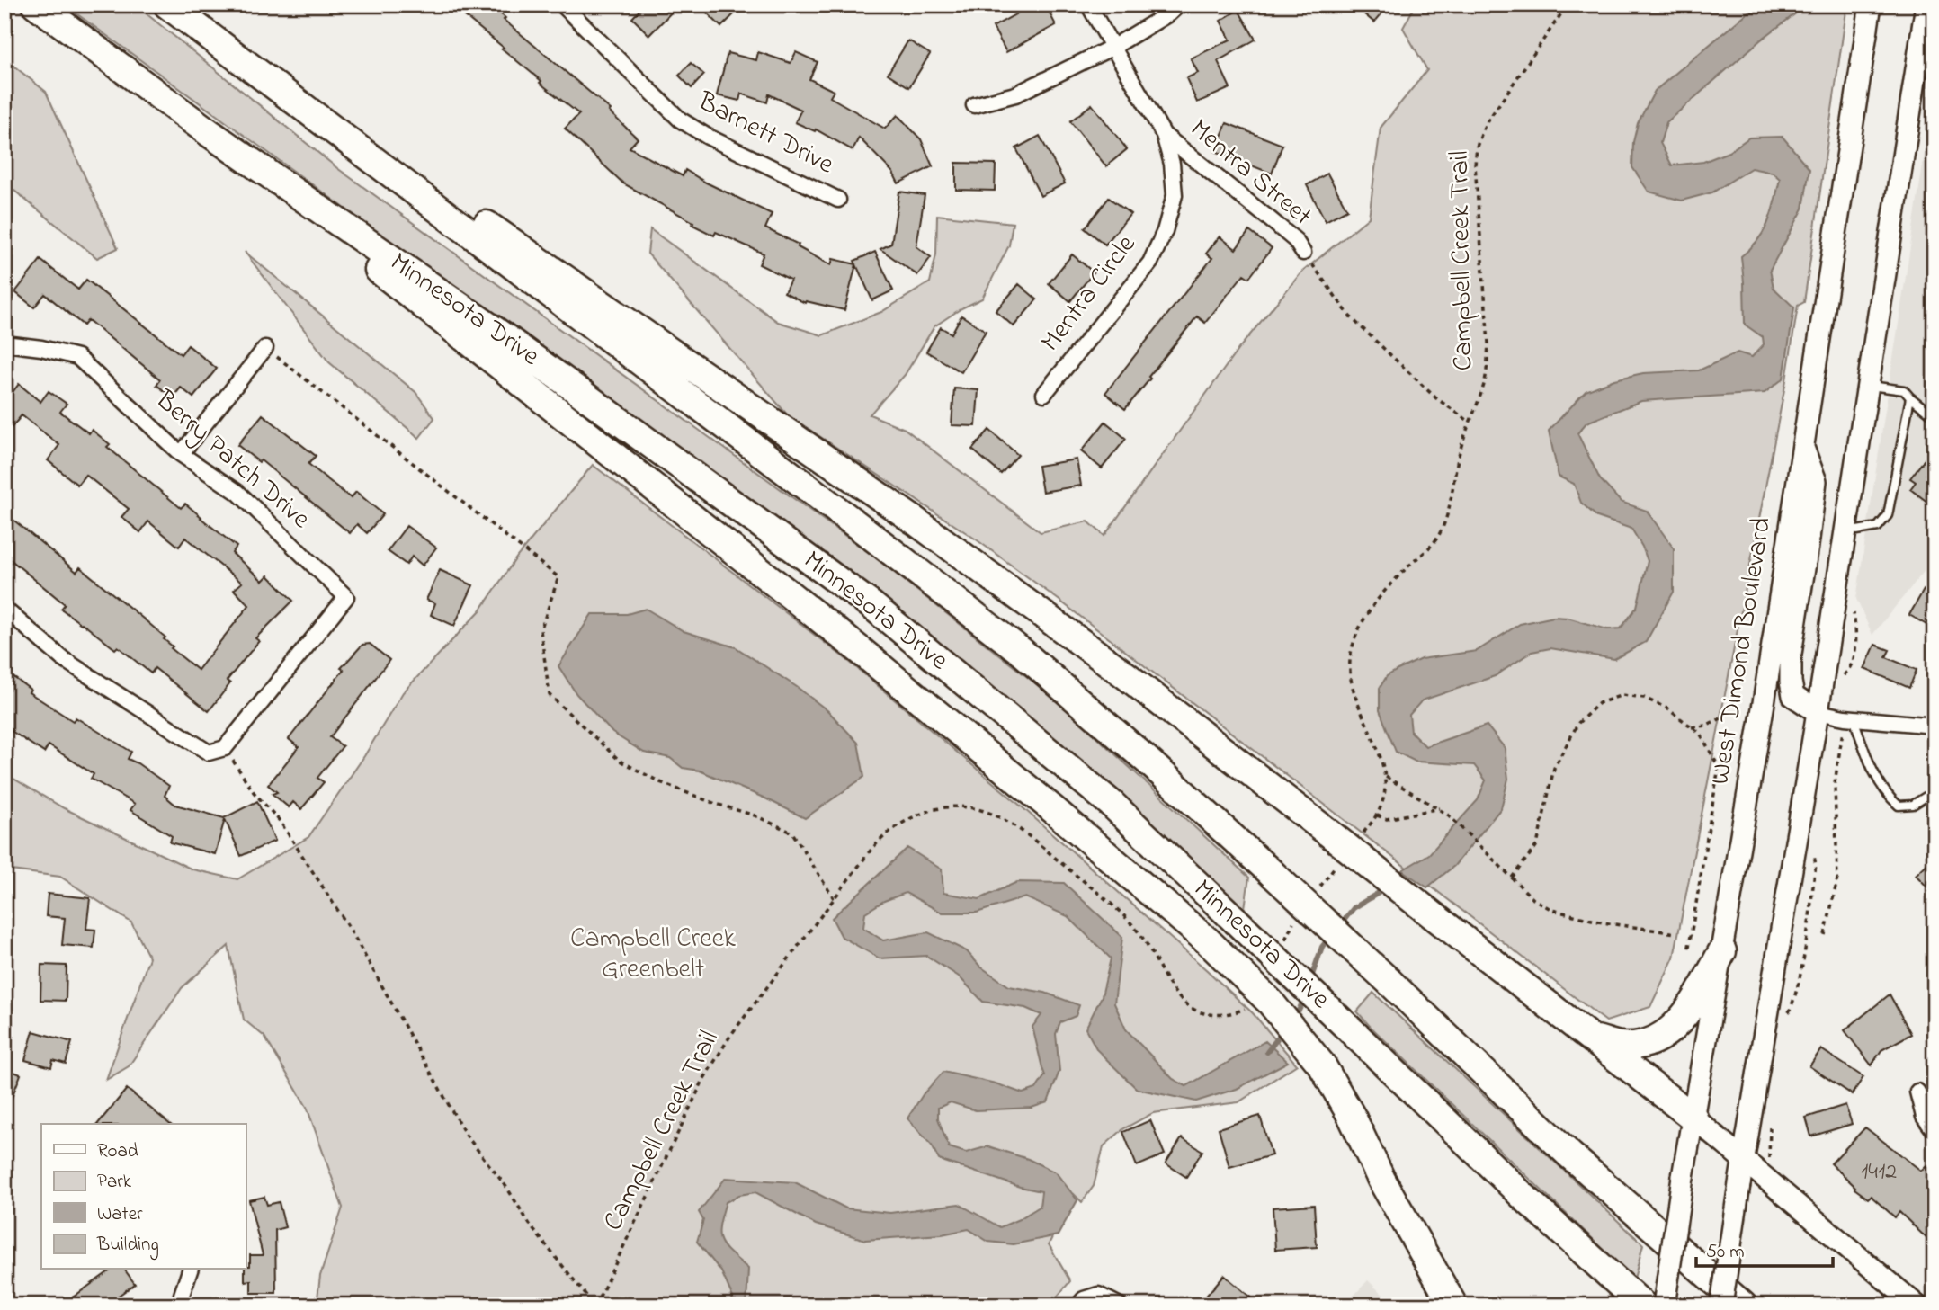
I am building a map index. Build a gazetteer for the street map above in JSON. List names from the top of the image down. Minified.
{"streets":{"highway":["Minnesota Drive"],"main road":["West Dimond Boulevard"],"street":["Barnett Drive","Mentra Street","Mentra Circle","Berry Patch Drive"],"path":["Campbell Creek Trail"]},"crossings":[["Mentra Street","Mentra Circle"]],"parks":["Campbell Creek Greenbelt"],"house_numbers":["1412"],"legend":["Road","Park","Water","Building"],"scale_bar":"50 m"}
